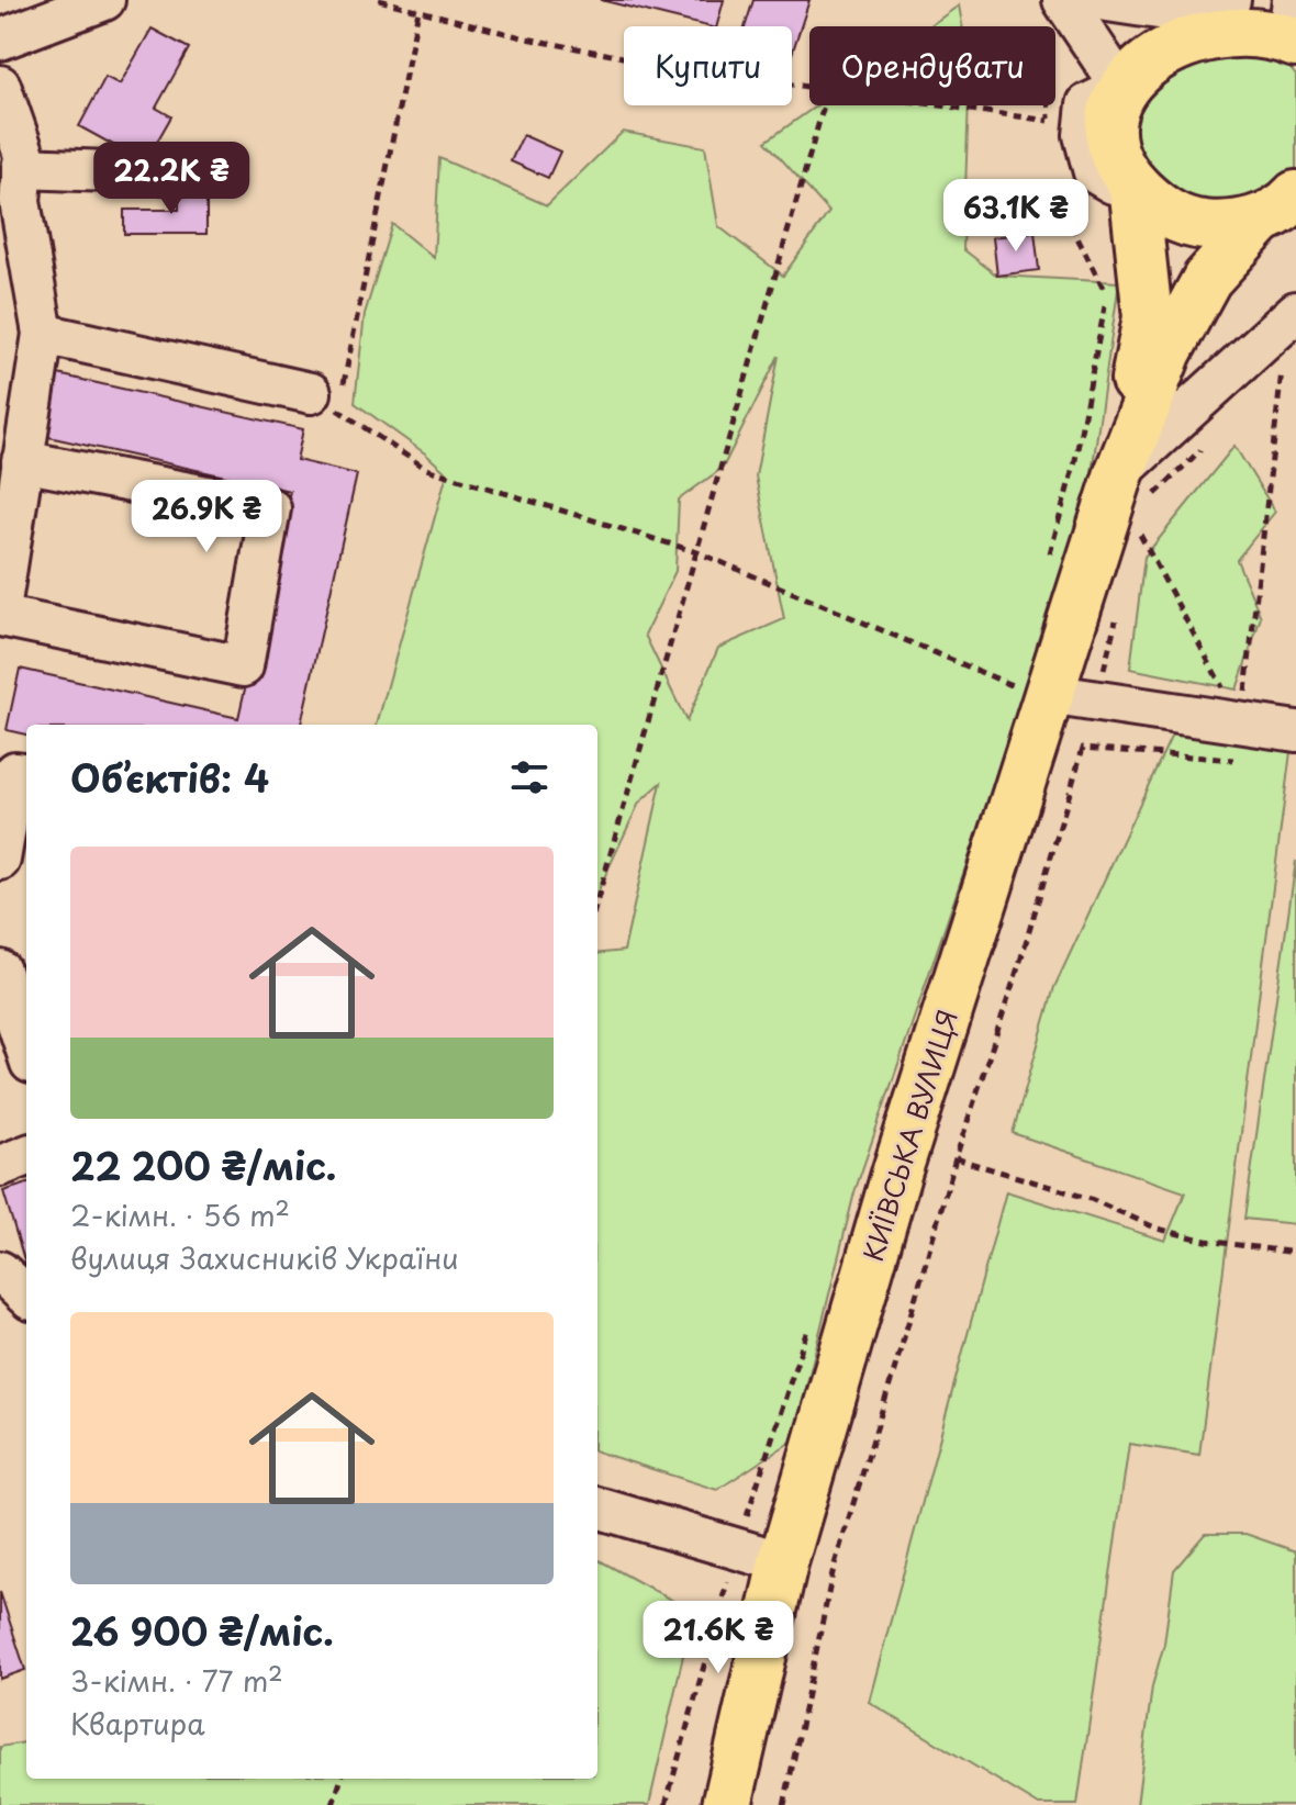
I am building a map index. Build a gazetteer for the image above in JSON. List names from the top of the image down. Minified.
{"streets":{"main road":["КИЇВСЬКА ВУЛИЦЯ"]},"page":{"chip":["Купити","Орендувати"],"price":["22.2K ₴","63.1K ₴","26.9K ₴","21.6K ₴"],"heading":"Об’єктів: 4","list":[{"name":"22 200 ₴/міс.","note":"2-кімн. · 56 m² · вулиця Захисників України"},{"name":"26 900 ₴/міс.","note":"3-кімн. · 77 m² · Квартира"}]}}
